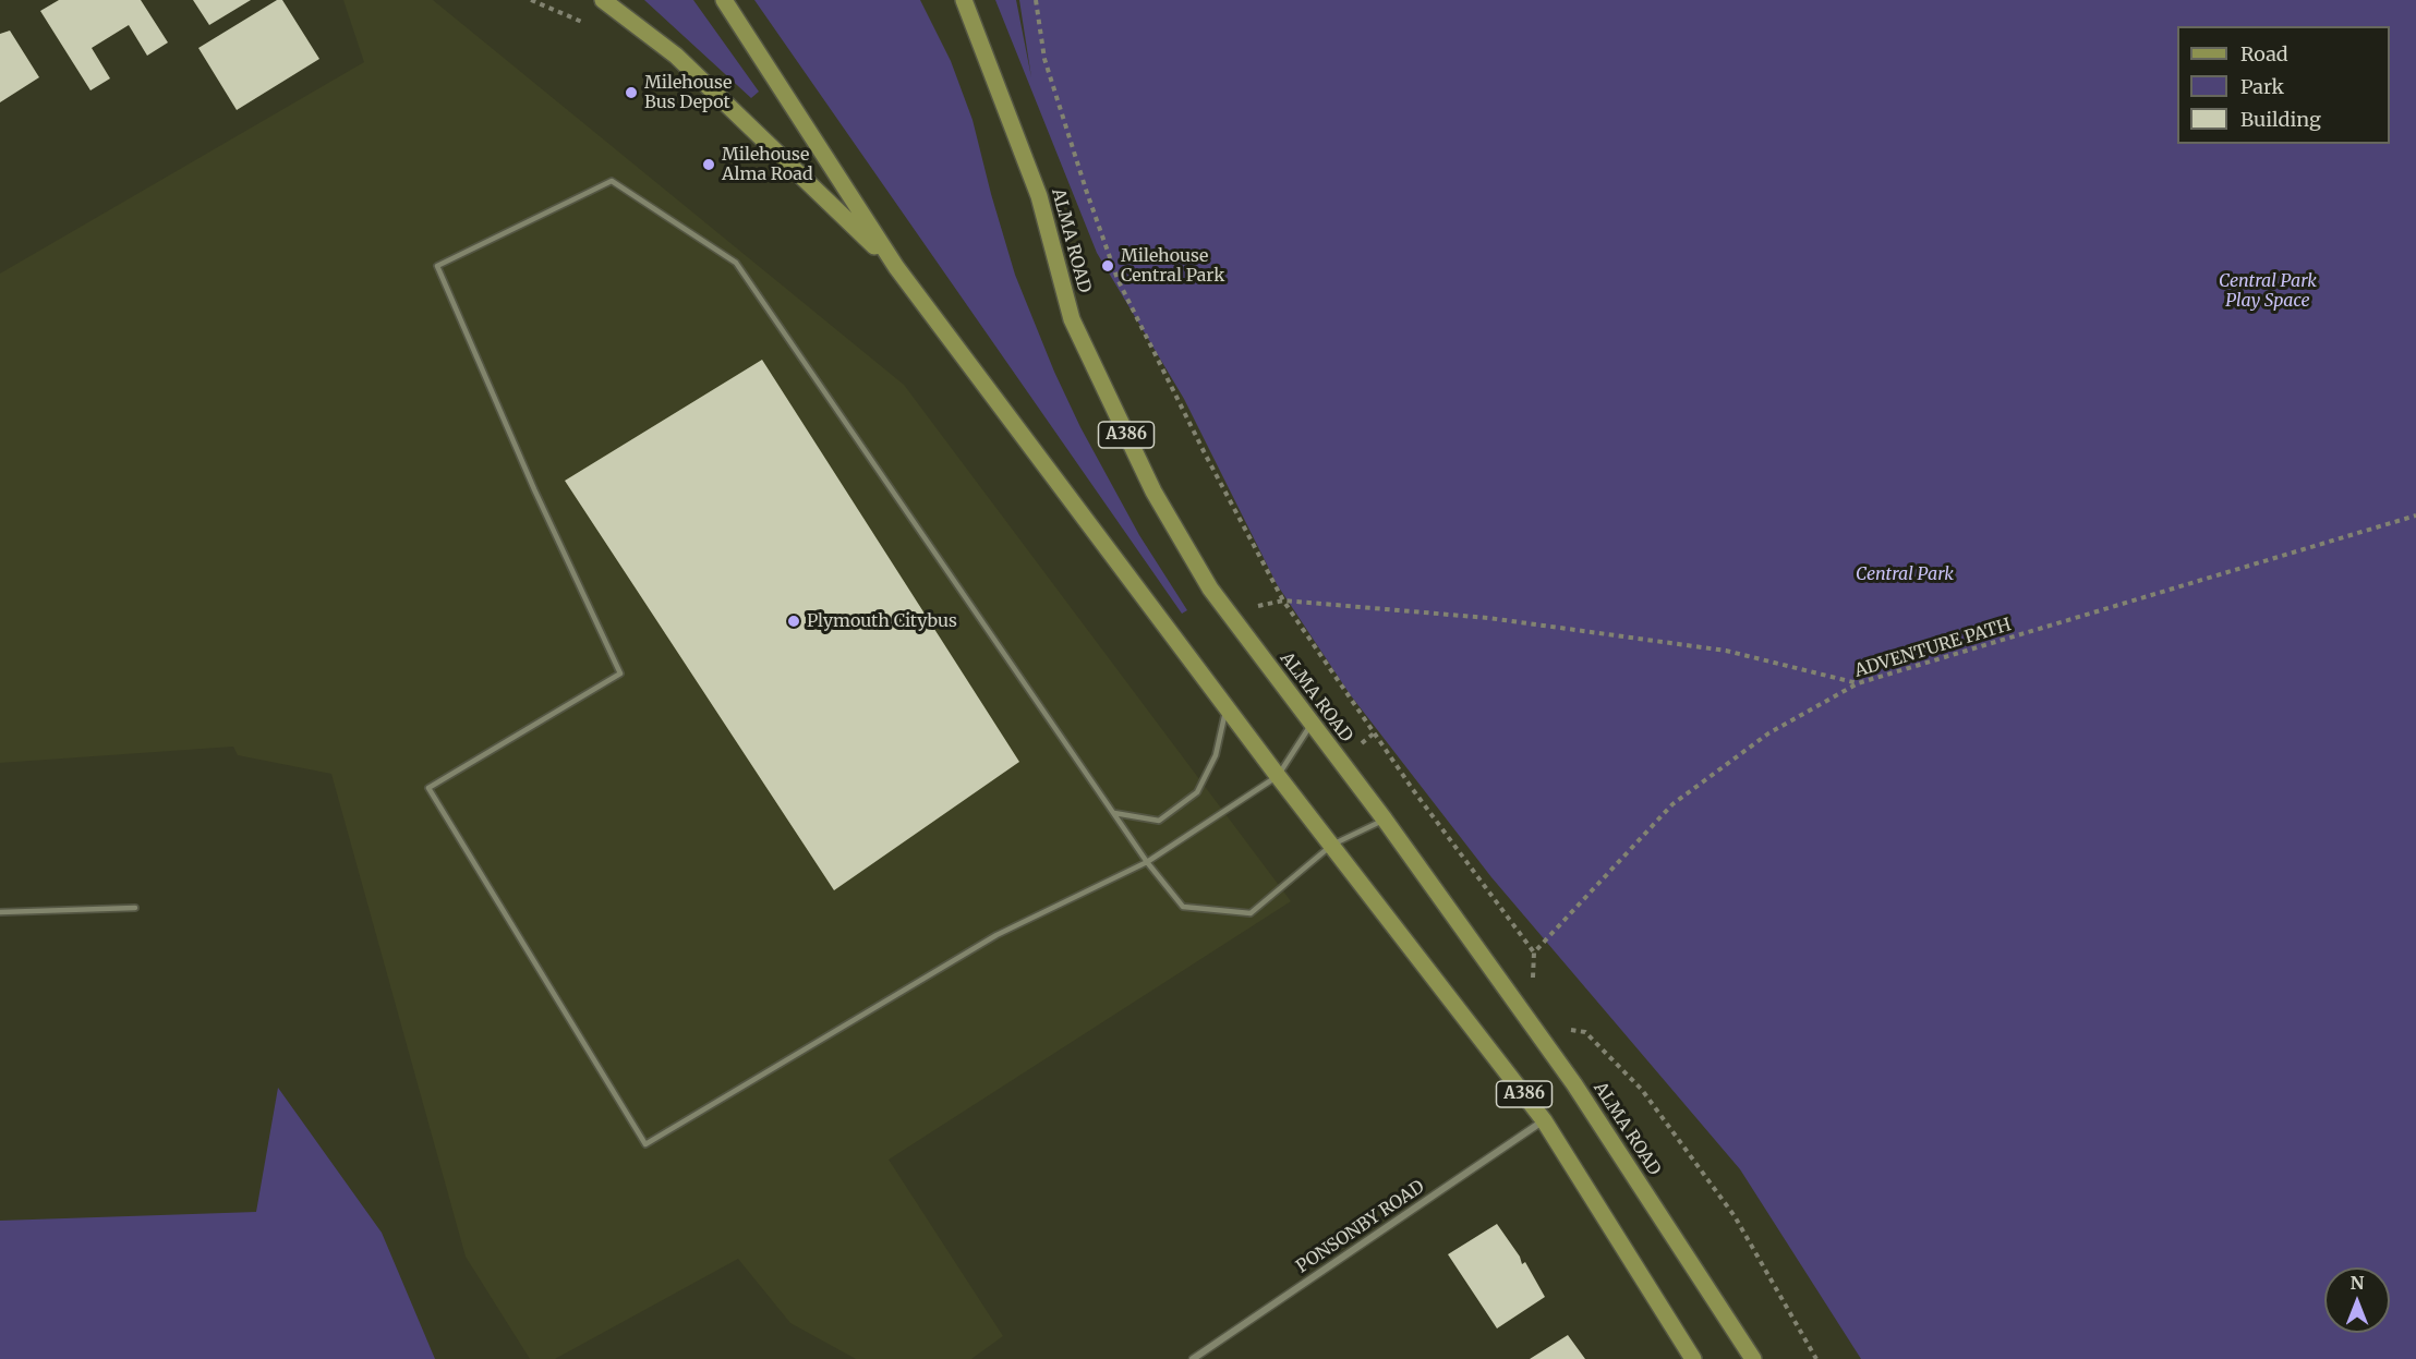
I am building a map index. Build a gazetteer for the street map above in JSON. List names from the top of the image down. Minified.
{"streets":{"main road":["ALMA ROAD","A386"],"street":["PONSONBY ROAD"],"path":["ADVENTURE PATH"]},"crossings":[["A386","PONSONBY ROAD"]],"parks":["Central Park Play Space","Central Park"],"places":["Milehouse Bus Depot","Milehouse Alma Road","Milehouse Central Park","Plymouth Citybus"],"legend":["Road","Park","Building"],"north":"top"}
